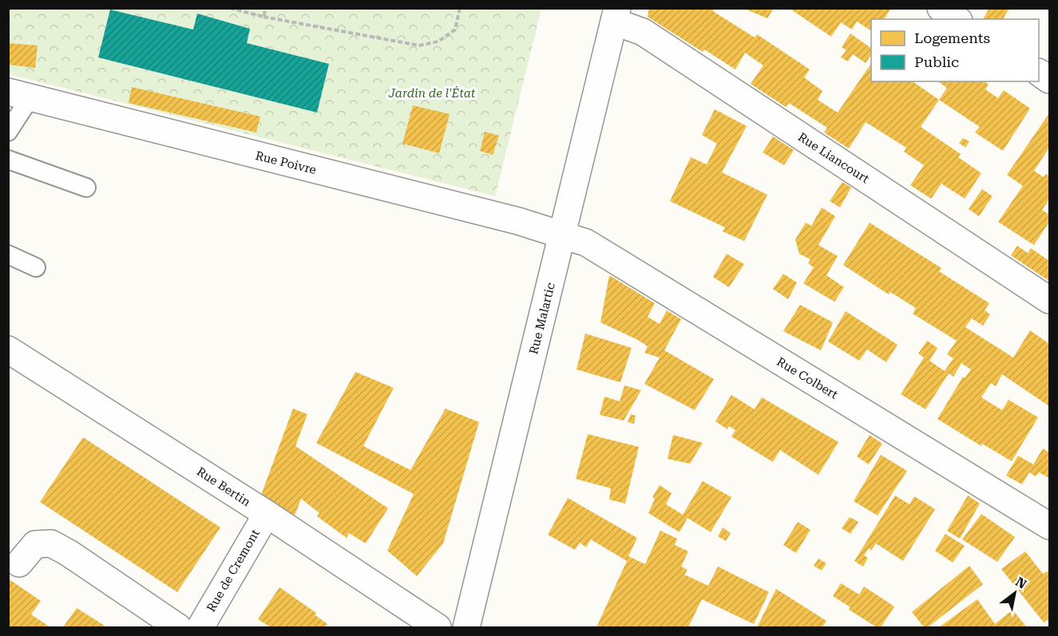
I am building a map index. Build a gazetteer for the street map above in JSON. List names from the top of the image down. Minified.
{"streets":{"street":["Rue Liancourt","Rue Poivre","Rue Malartic","Rue Colbert","Rue Bertin","Rue de Cremont"]},"crossings":[["Rue Liancourt","Rue Malartic"],["Rue Poivre","Rue Malartic"],["Rue Poivre","Rue Colbert"],["Rue Malartic","Rue Colbert"],["Rue Bertin","Rue de Cremont"]],"parks":["Jardin de l'État"],"legend":["Logements","Public"],"north":"top right"}
